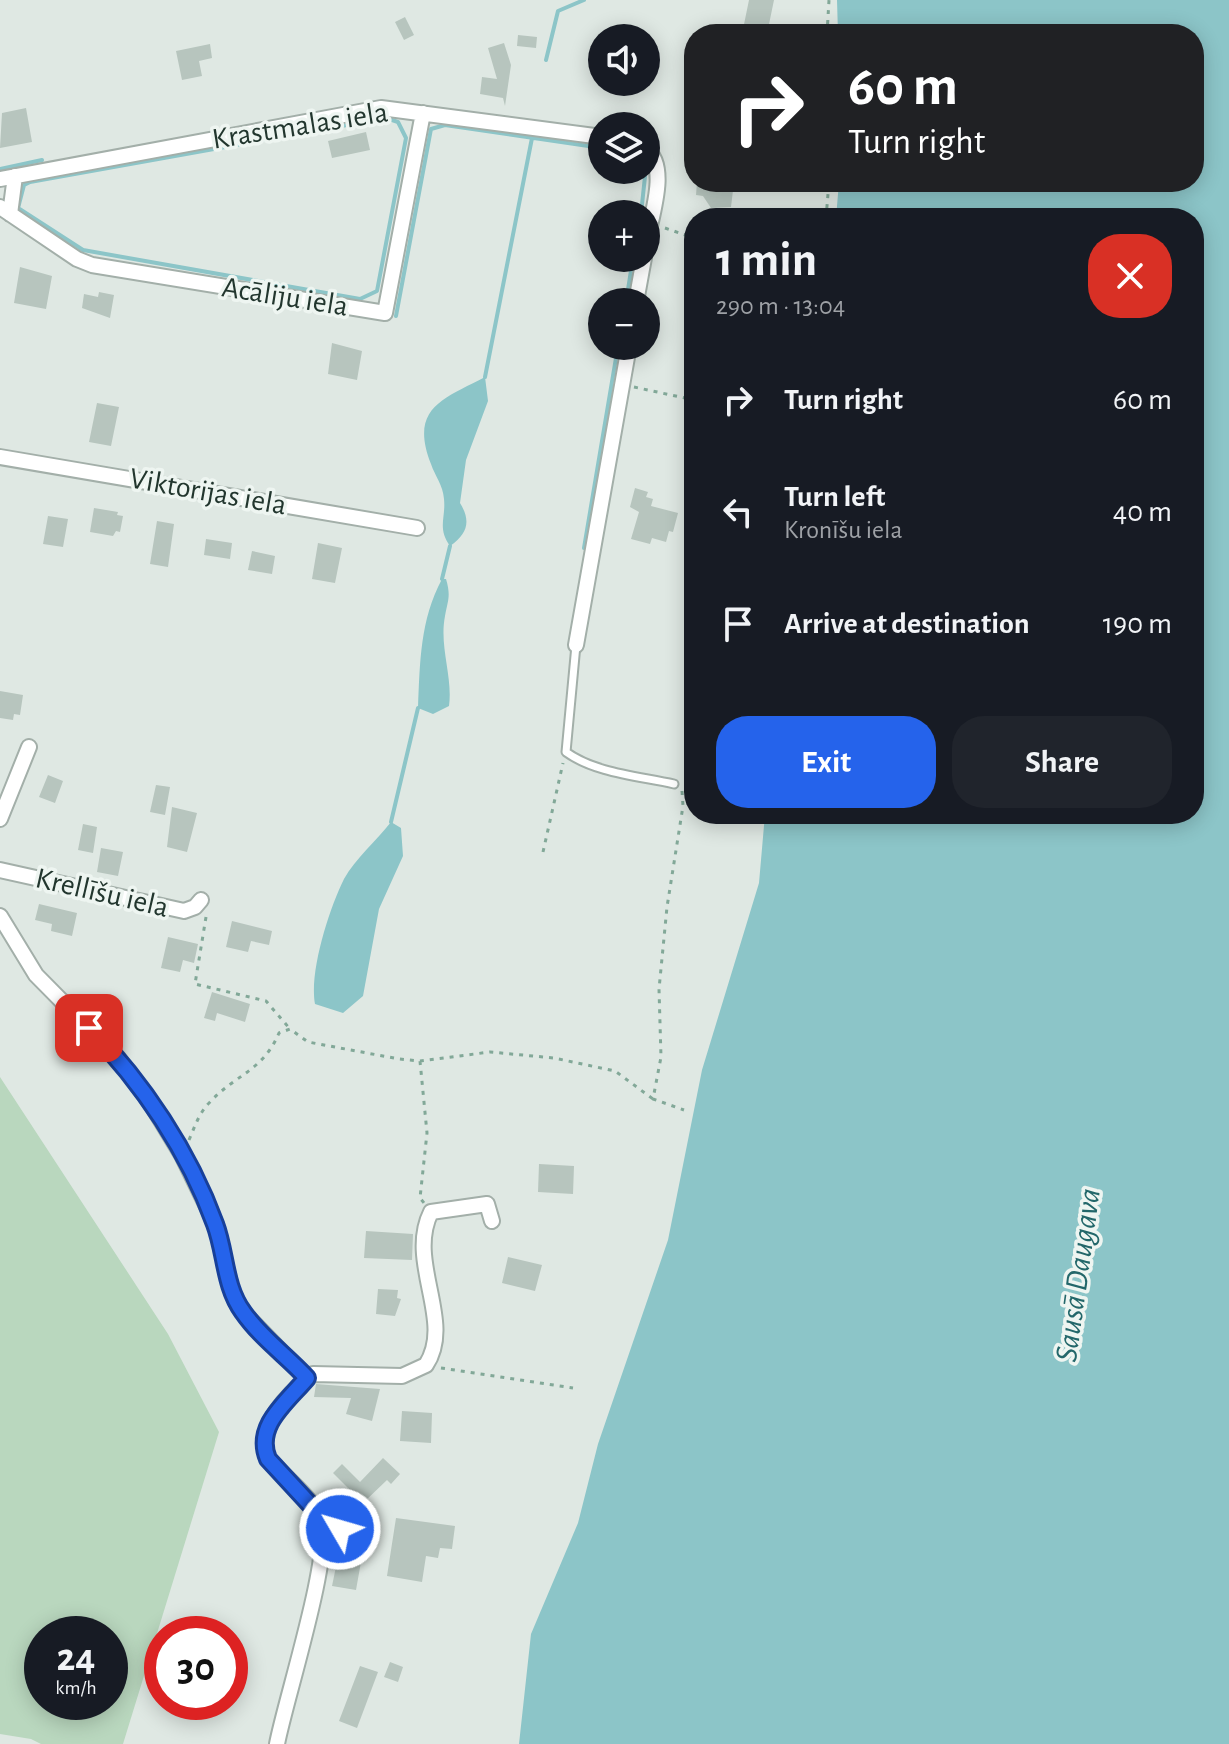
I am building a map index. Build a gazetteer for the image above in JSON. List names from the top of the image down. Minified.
{"streets":{"street":["Krastmalas iela","Acāliju iela","Viktorijas iela","Krellīšu iela"]},"crossings":[["Krastmalas iela","Acāliju iela"]],"water":["Sausā Daugava"],"page":{"map_buttons":["+","−"],"turn":["60 m","Turn right"],"heading":["1 min","290 m · 13:04"],"list":[{"name":"Turn right","value":"60 m"},{"name":"Turn left","note":"Kronīšu iela","value":"40 m"},{"name":"Arrive at destination","value":"190 m"}],"buttons":["Exit","Share"],"speed":"24 km/h","limit":"30"}}
